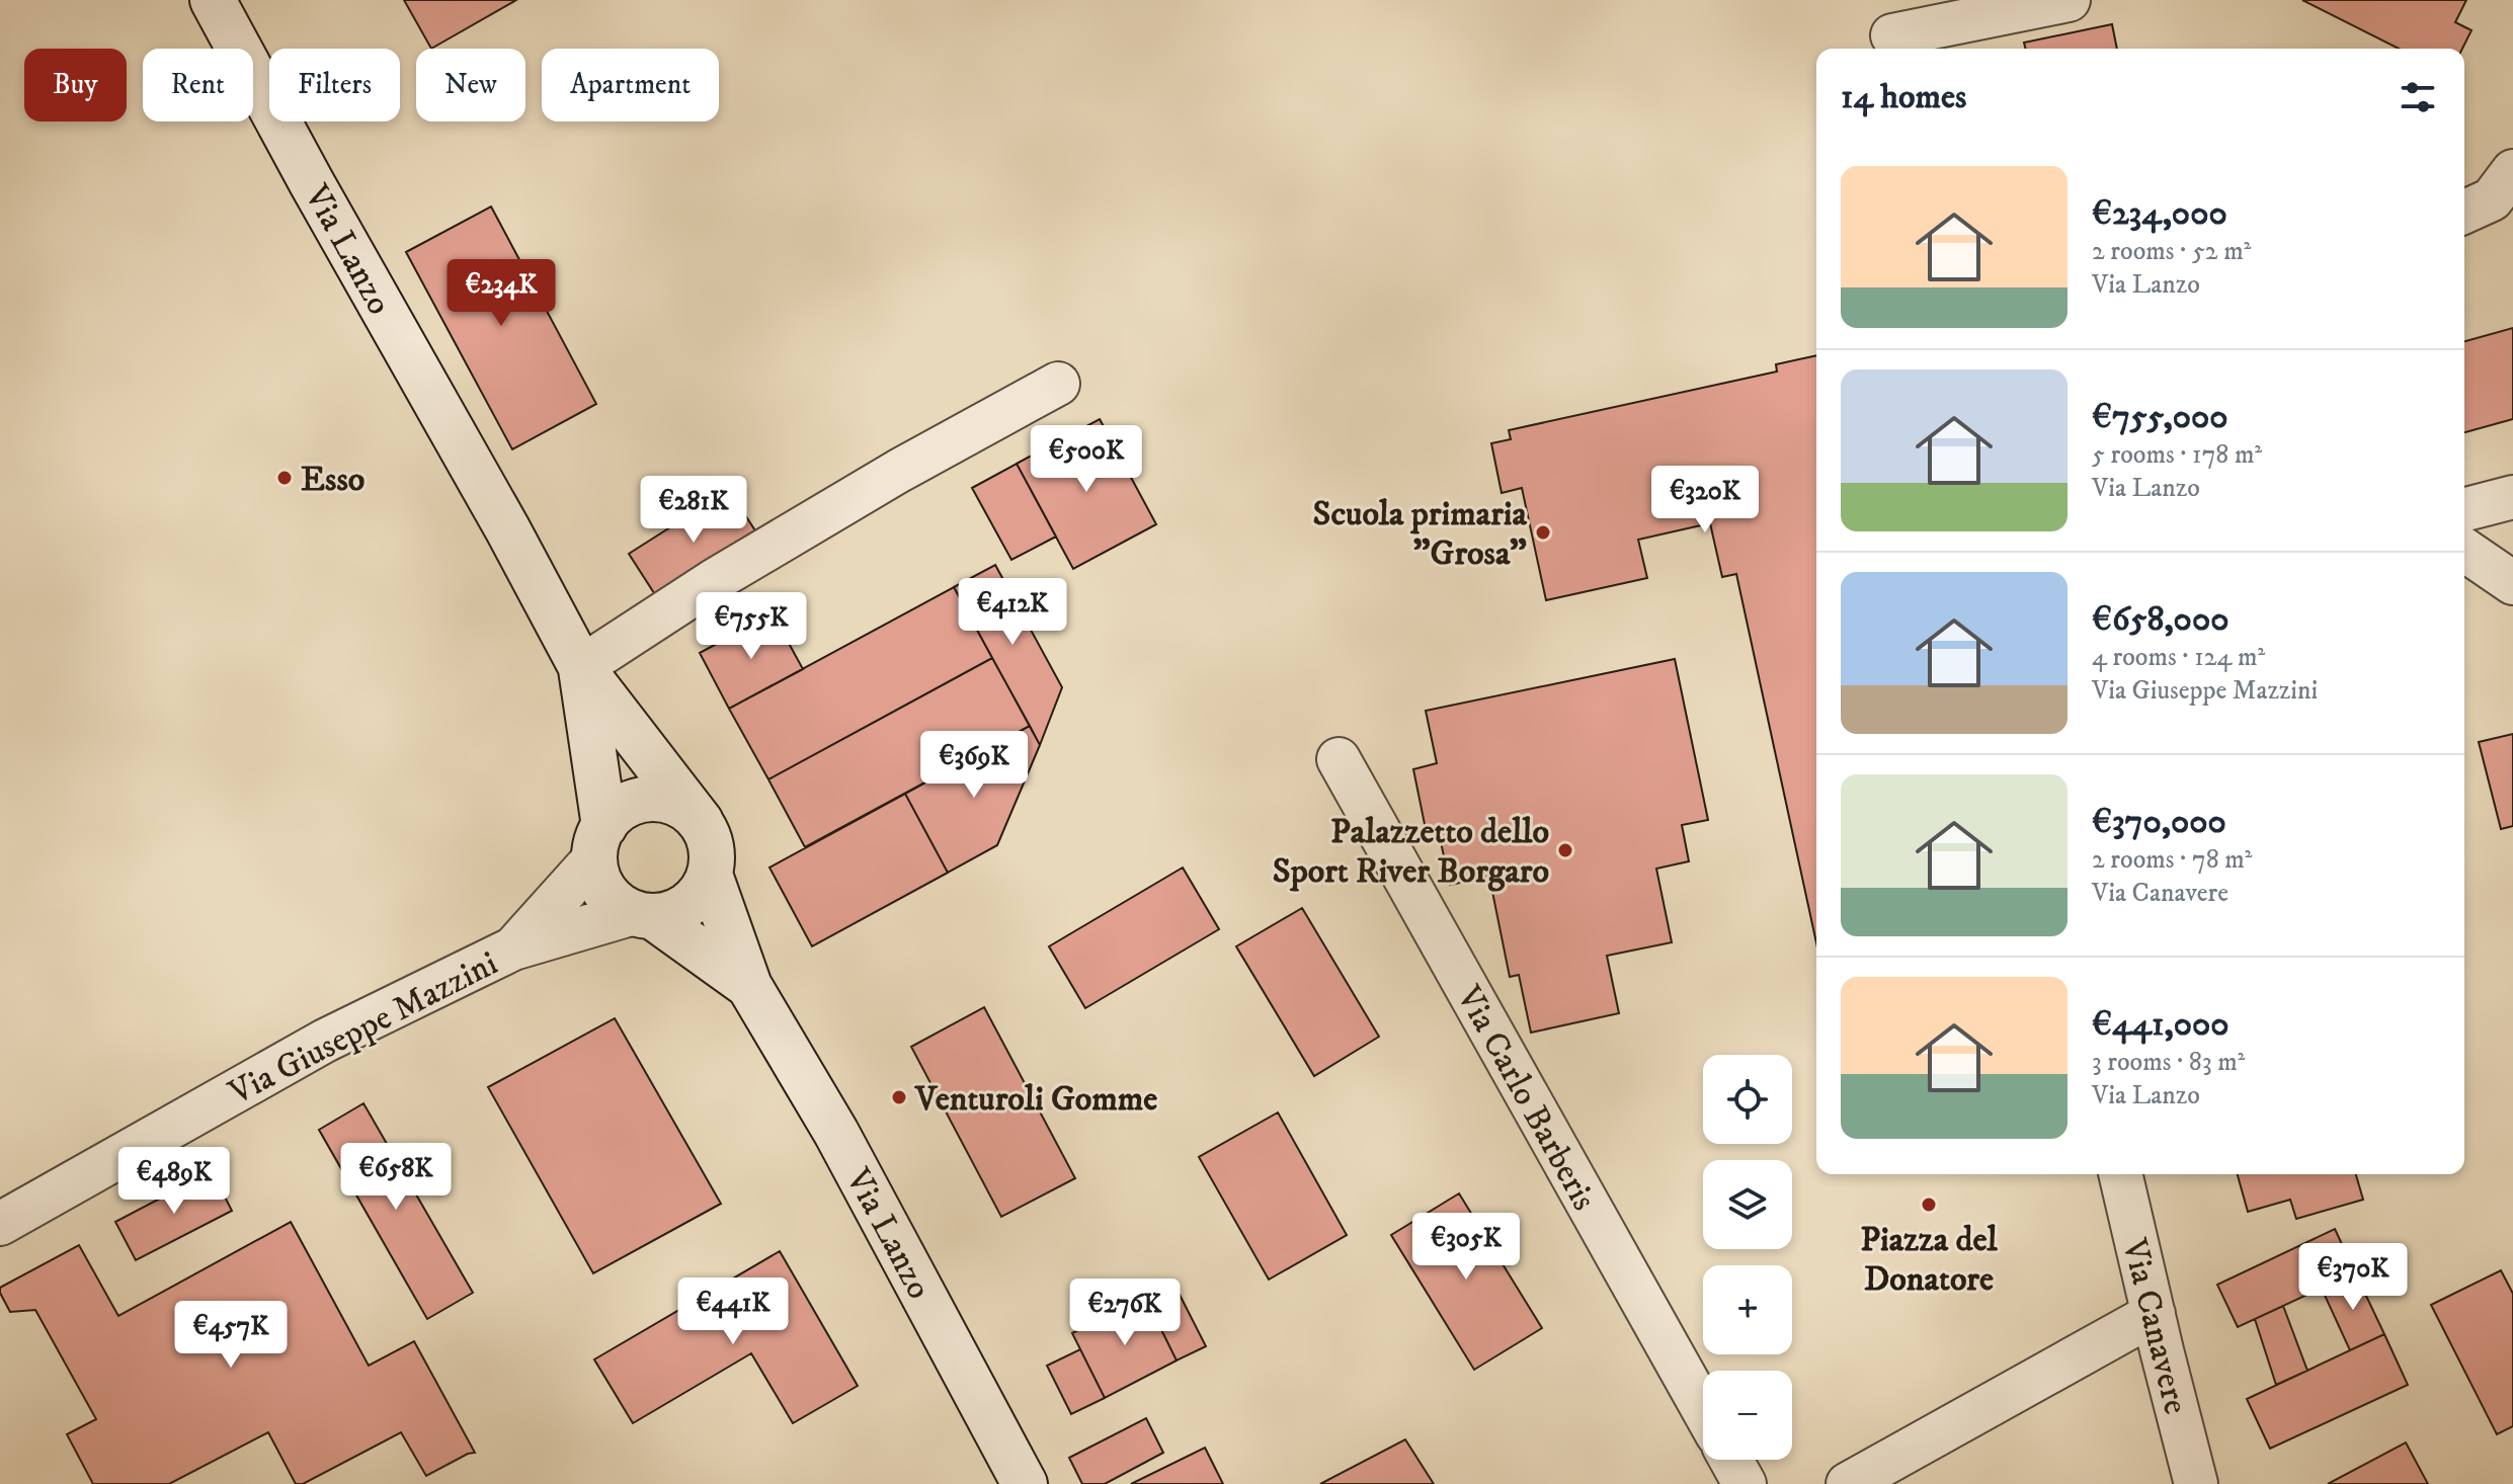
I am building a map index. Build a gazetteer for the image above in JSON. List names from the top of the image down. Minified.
{"streets":{"street":["Via Lanzo","Via Giuseppe Mazzini","Via Carlo Barberis","Via Canavere"]},"crossings":[["Via Lanzo","Via Giuseppe Mazzini"]],"places":["Esso","Scuola primaria \"Grosa\"","Palazzetto dello Sport River Borgaro","Venturoli Gomme","Piazza del Donatore"],"page":{"chip":["Buy","Rent","Filters","New","Apartment"],"heading":"14 homes","list":[{"name":"€234,000","note":"2 rooms · 52 m² · Via Lanzo"},{"name":"€755,000","note":"5 rooms · 178 m² · Via Lanzo"},{"name":"€658,000","note":"4 rooms · 124 m² · Via Giuseppe Mazzini"},{"name":"€370,000","note":"2 rooms · 78 m² · Via Canavere"},{"name":"€441,000","note":"3 rooms · 83 m² · Via Lanzo"}],"price":["€234K","€500K","€320K","€281K","€412K","€755K","€369K","€658K","€489K","€305K","€370K","€441K","€276K","€457K"],"map_buttons":["+","−"]}}
